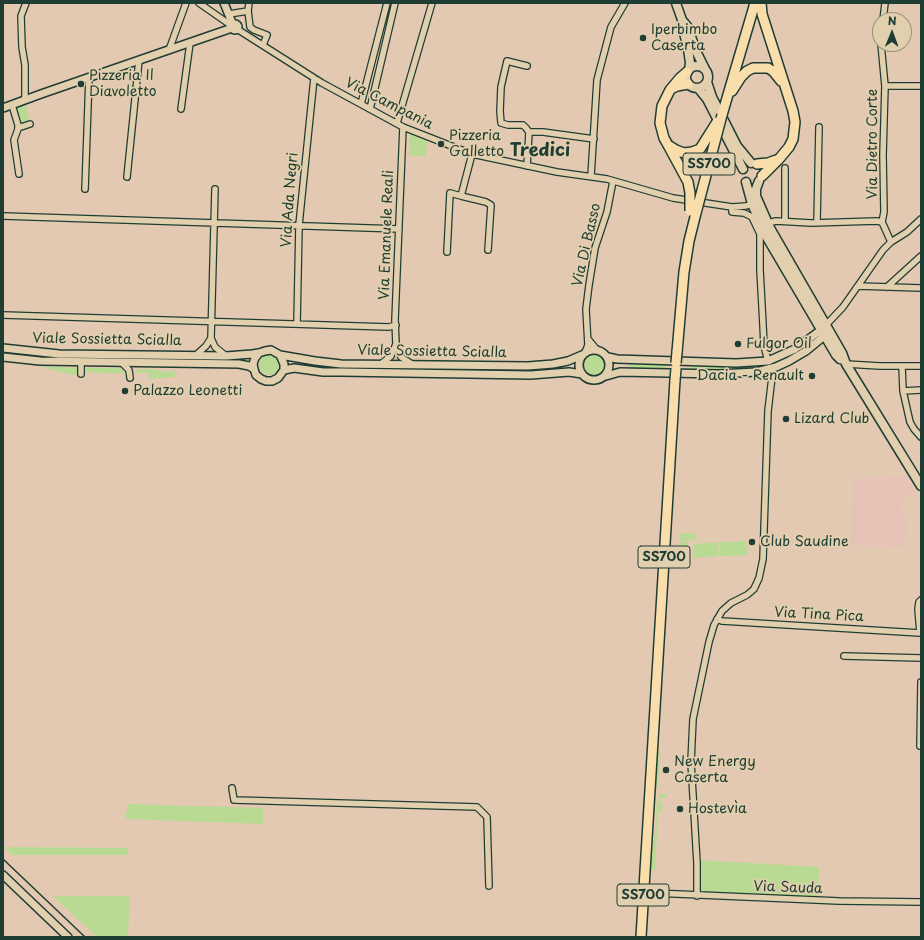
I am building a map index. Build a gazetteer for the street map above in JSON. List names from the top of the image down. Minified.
{"streets":{"highway":["SS700"],"street":["Via Campania","Via Dietro Corte","Via Ada Negri","Via Emanuele Reali","Via Di Basso","Viale Sossietta Scialla","Via Tina Pica","Via Sauda"]},"crossings":[["Via Campania","Via Ada Negri"],["Via Campania","Via Emanuele Reali"],["Via Campania","Via Di Basso"],["Via Di Basso","Viale Sossietta Scialla"]],"districts":["Tredici"],"places":["Iperbimbo Caserta","Pizzeria Il Diavoletto","Pizzeria Galletto","Fulgor Oil","Dacia - Renault","Palazzo Leonetti","Lizard Club","Club Saudine","New Energy Caserta","Hostevìa"],"north":"top"}
